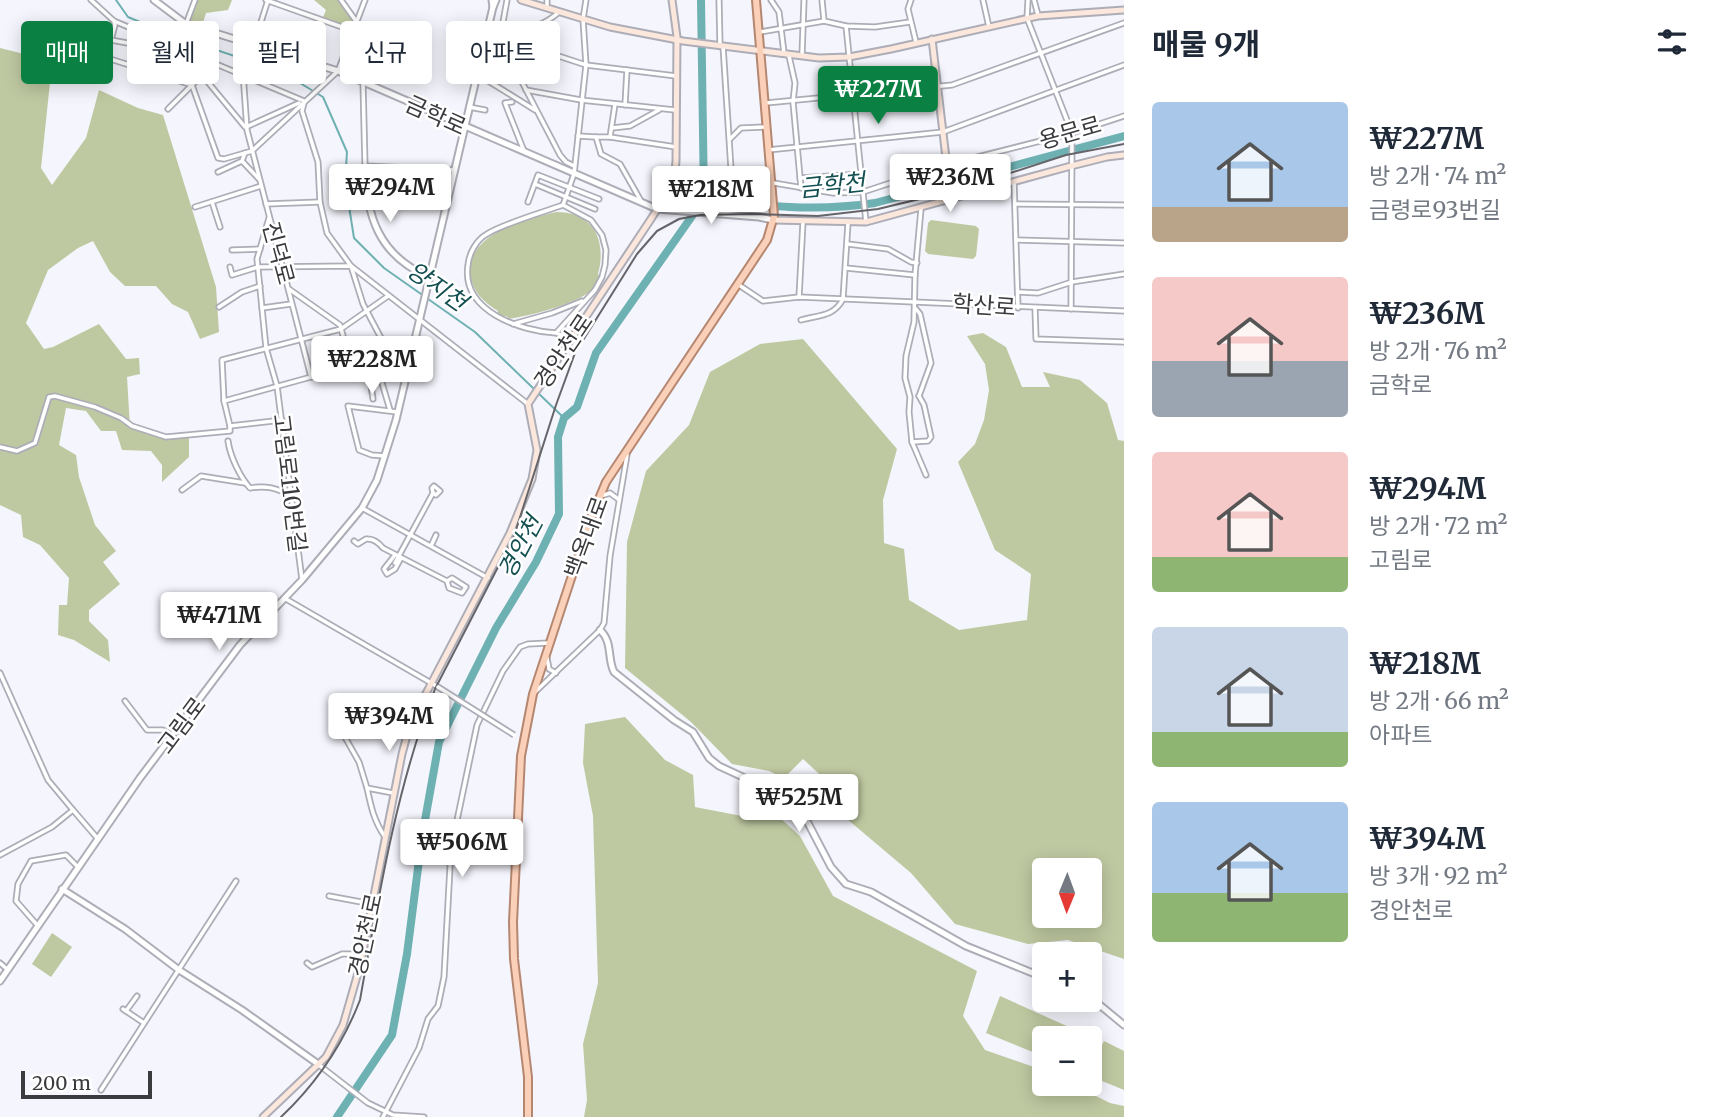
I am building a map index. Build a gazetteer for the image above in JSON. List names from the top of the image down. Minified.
{"streets":{"main road":["경안천로","백옥대로"],"street":["금학로","용문로","진덕로","학산로","고림로110번길","고림로"]},"crossings":[["금학로","경안천로"],["금학로","고림로"],["용문로","백옥대로"],["진덕로","고림로110번길"],["학산로","백옥대로"],["고림로110번길","고림로"]],"water":["금학천","양지천","경안천"],"scale_bar":"200 m","north":"bottom","page":{"heading":"매물 9개","chip":["매매","월세","필터","신규","아파트"],"price":["₩227M","₩236M","₩294M","₩218M","₩228M","₩471M","₩394M","₩525M","₩506M"],"list":[{"name":"₩227M","note":"방 2개 · 74 m² · 금령로93번길"},{"name":"₩236M","note":"방 2개 · 76 m² · 금학로"},{"name":"₩294M","note":"방 2개 · 72 m² · 고림로"},{"name":"₩218M","note":"방 2개 · 66 m² · 아파트"},{"name":"₩394M","note":"방 3개 · 92 m² · 경안천로"}],"map_buttons":["+","−"],"scale":"200 m"}}
